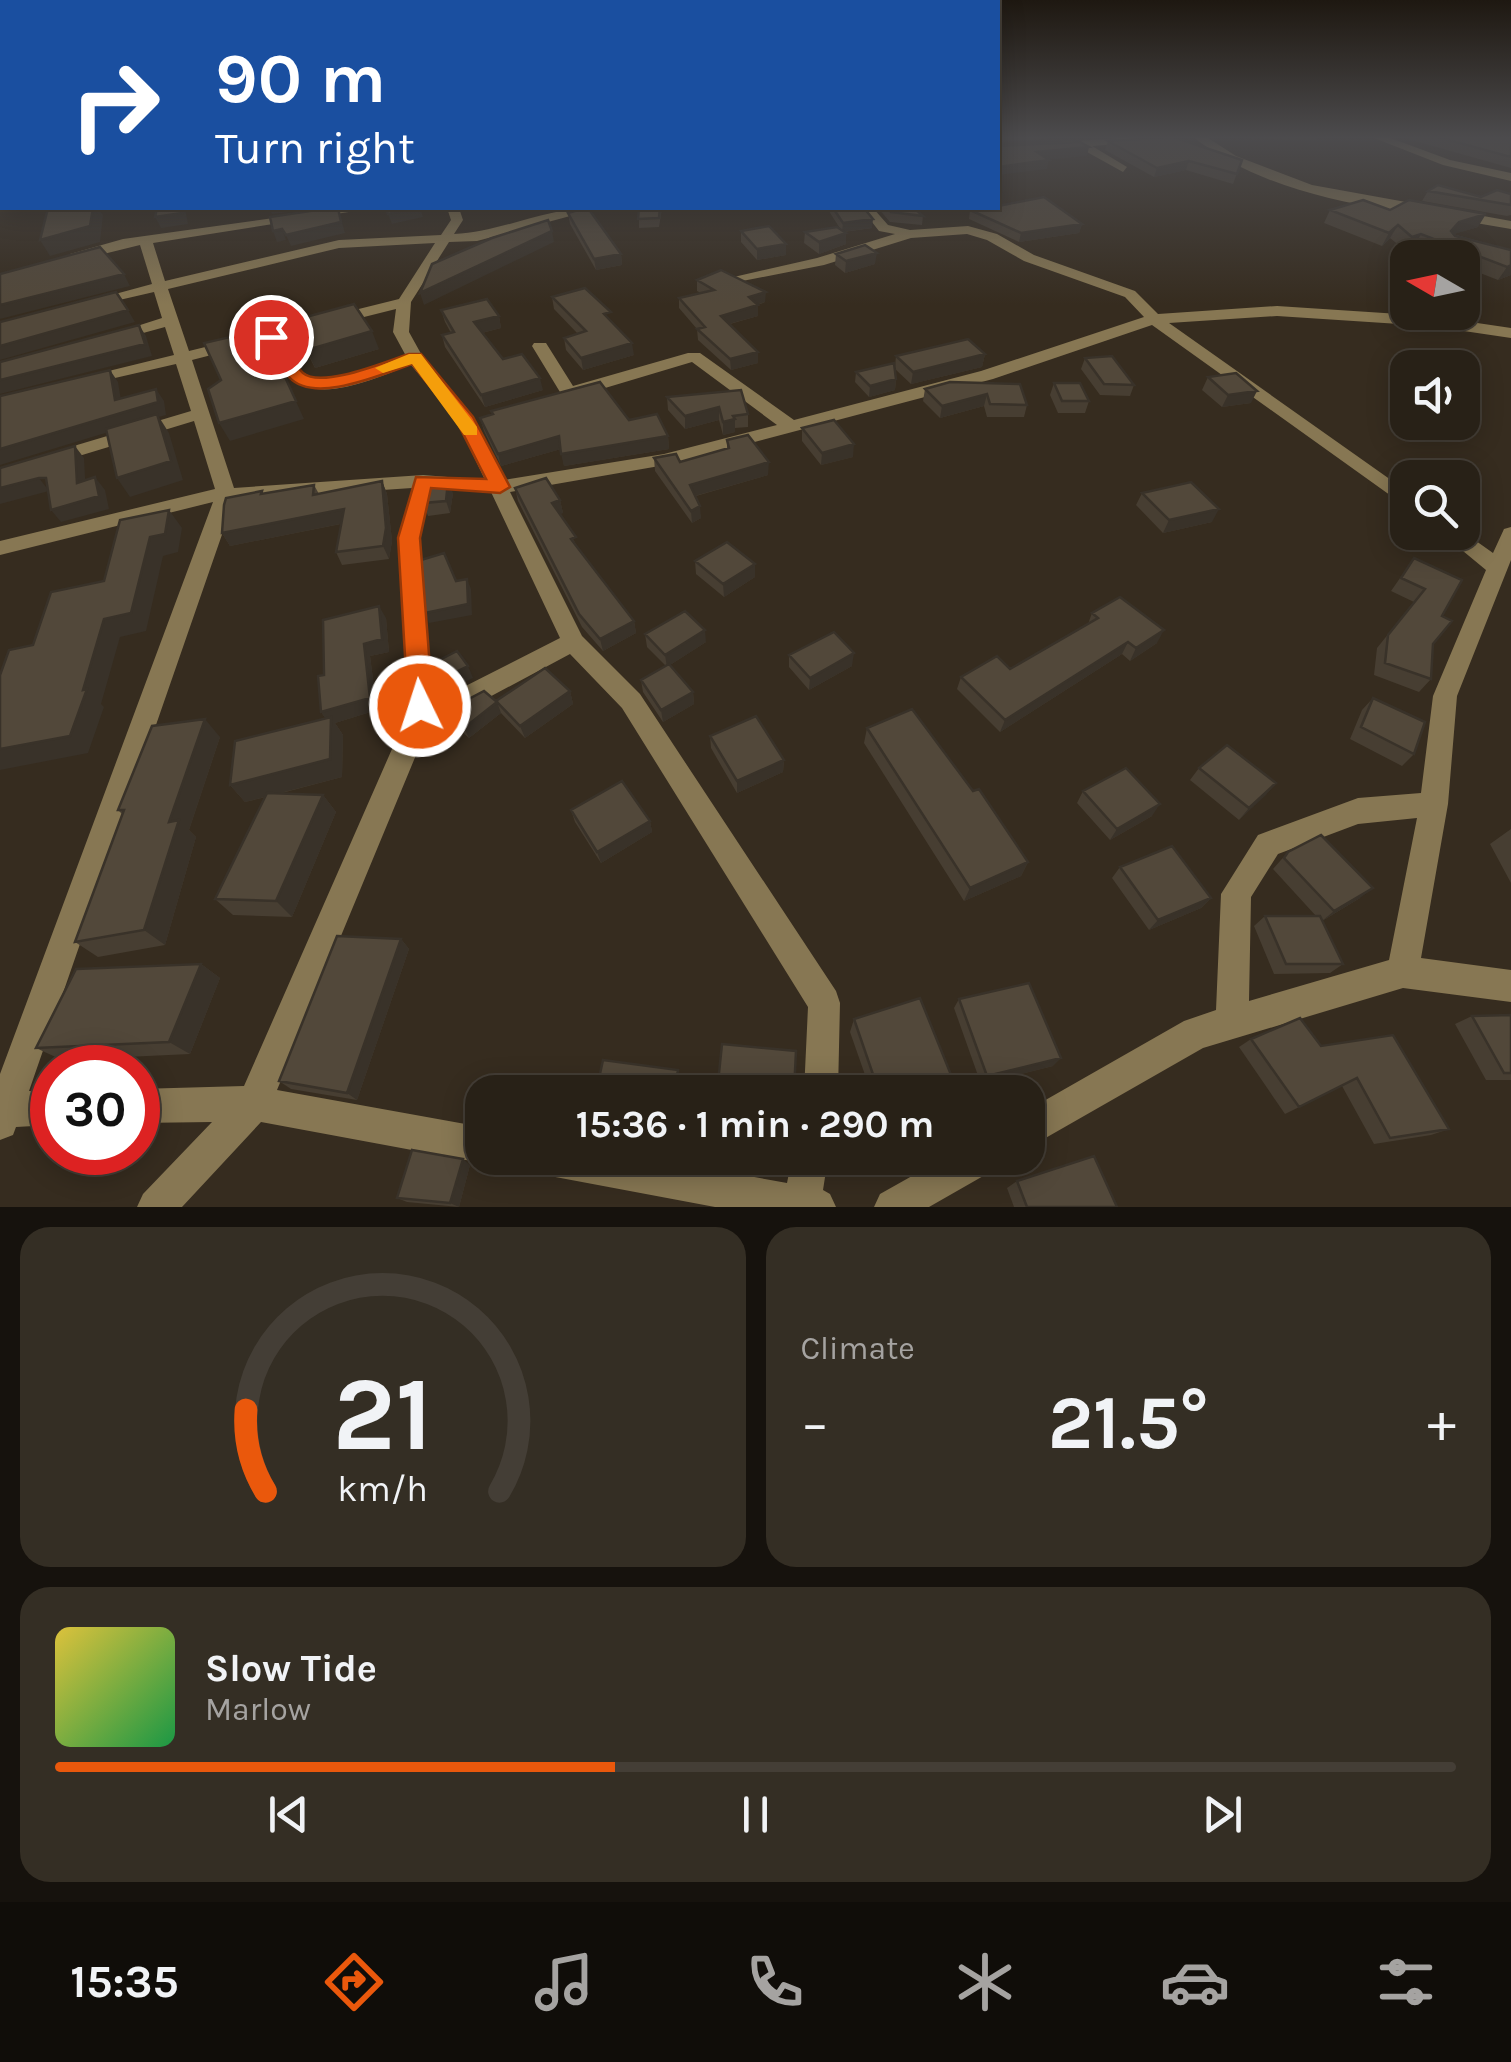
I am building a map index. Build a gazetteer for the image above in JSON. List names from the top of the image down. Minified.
{"north":"left","page":{"turn":["90 m","Turn right"],"limit":"30","trip":"15:36 · 1 min · 290 m","tile":"Climate","heat":["−","21.5°","+"],"song":["Slow Tide","Marlow"],"tabs":"15:35","gauge":["21","km/h"]}}
